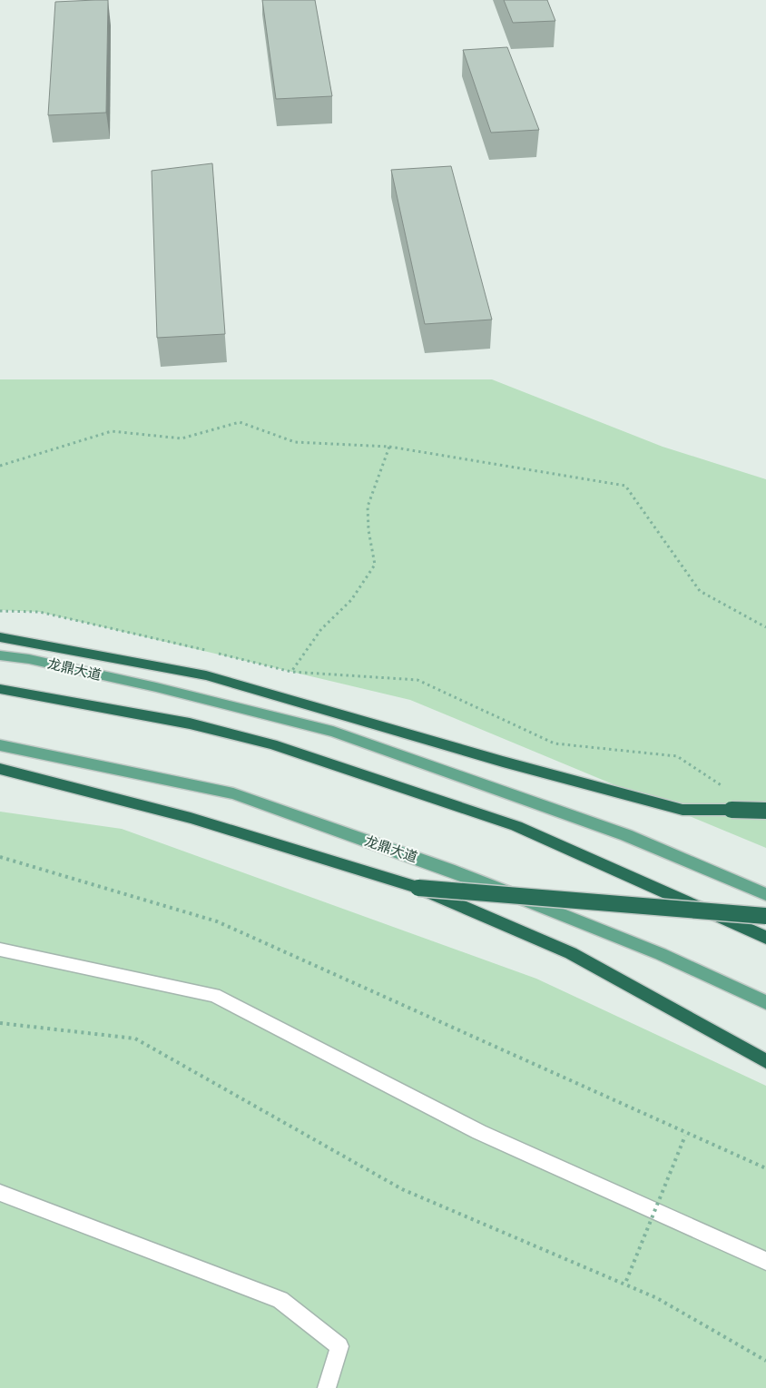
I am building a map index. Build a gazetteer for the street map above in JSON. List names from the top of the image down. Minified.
{"streets":{"main road":["龙鼎大道"]}}
